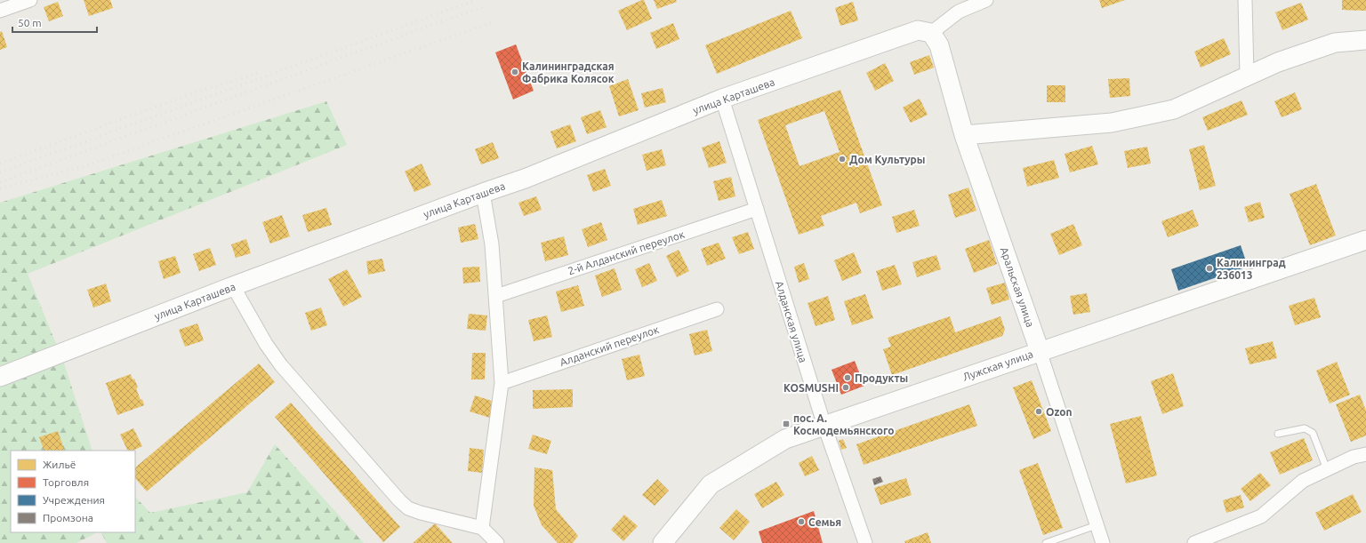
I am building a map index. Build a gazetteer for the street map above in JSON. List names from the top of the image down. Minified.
{"streets":{"main road":["улица Карташева","Аральская улица","Лужская улица"],"street":["2-й Алданский переулок","Алданская улица","Алданский переулок"]},"crossings":[["улица Карташева","Аральская улица"],["улица Карташева","Алданская улица"],["2-й Алданский переулок","Алданская улица"],["Аральская улица","Лужская улица"],["Алданская улица","Лужская улица"]],"places":{"other":["Калининградская Фабрика Колясок","Дом Культуры","Калининград 236013","Продукты","KOSMUSHI","Ozon","Семья"],"transit":["пос. А. Космодемьянского"]},"legend":["Жильё","Торговля","Учреждения","Промзона"],"scale_bar":"50 m"}
